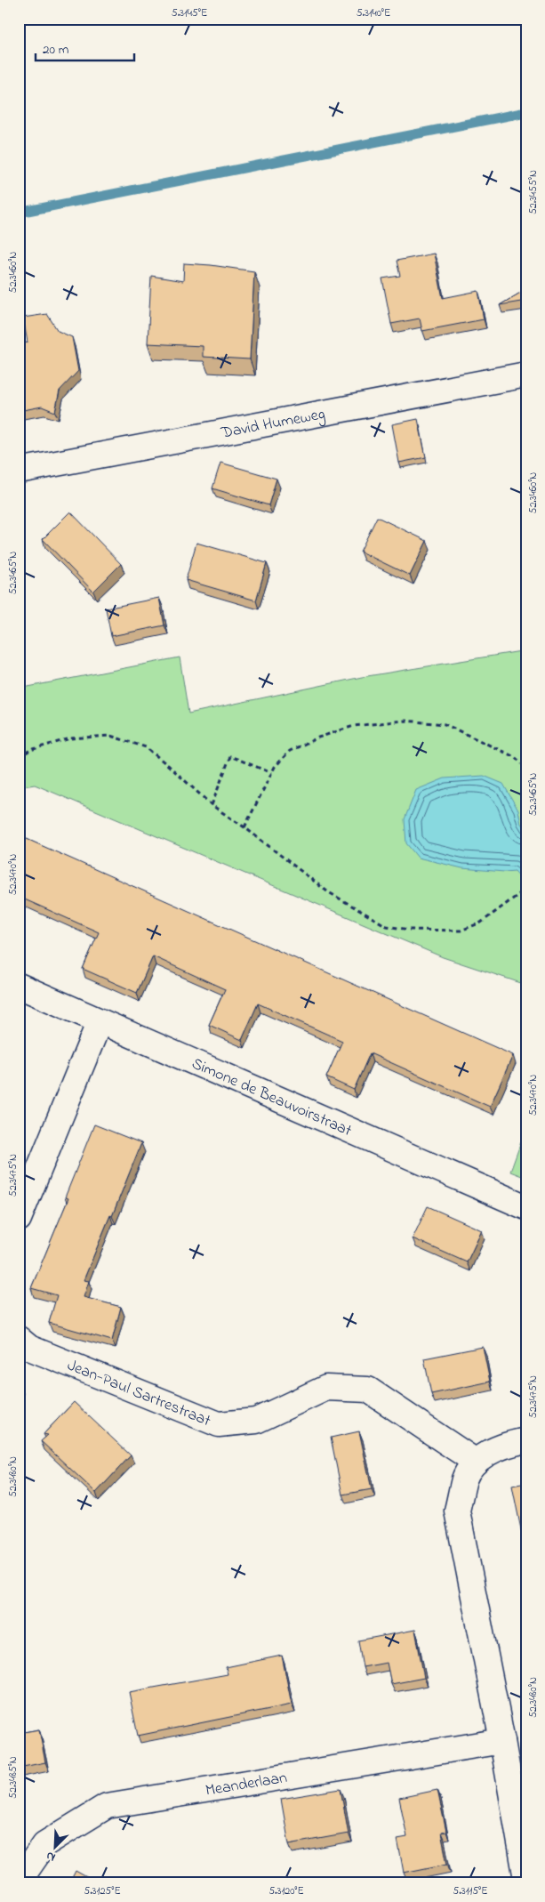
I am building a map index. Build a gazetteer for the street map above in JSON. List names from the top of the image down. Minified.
{"streets":{"street":["David Humeweg","Simone de Beauvoirstraat","Jean-Paul Sartrestraat","Meanderlaan"]},"scale_bar":"20 m","north":"bottom left","coordinates":["5.3145°E","5.3140°E","52.3455°N","52.3460°N","52.3465°N","52.3470°N","52.3475°N","52.3480°N","52.3485°N","5.3125°E","5.3120°E","5.3115°E"]}
